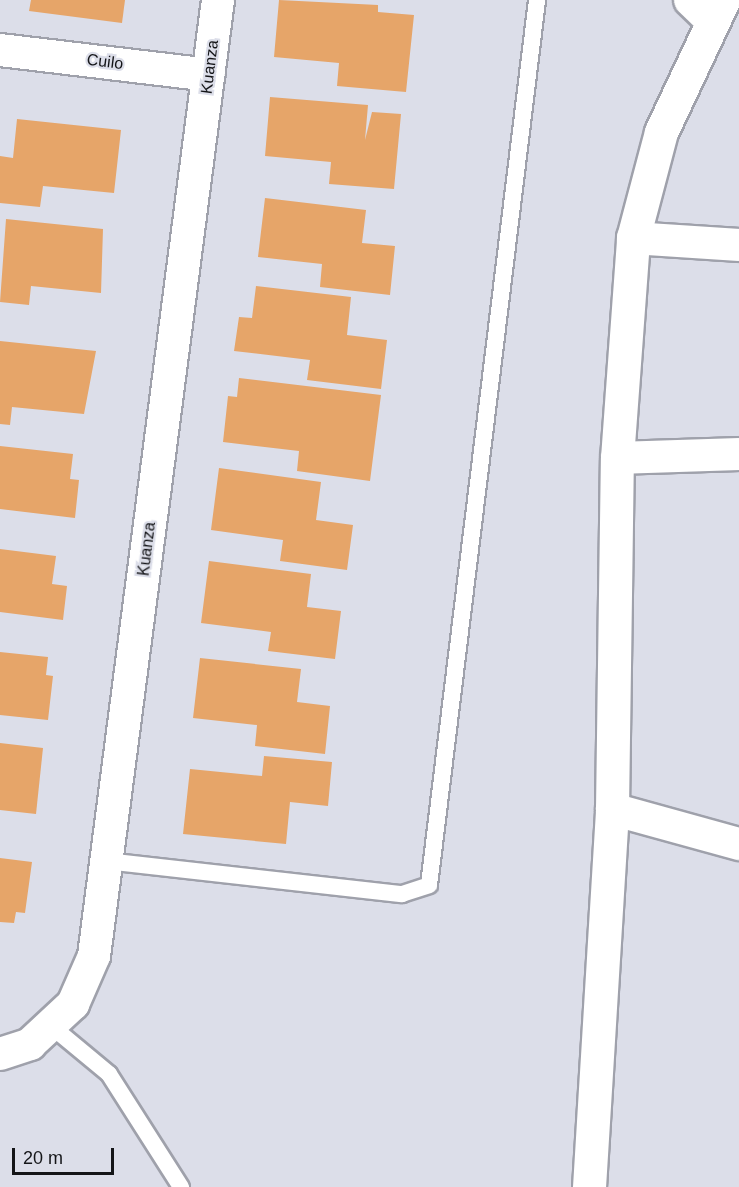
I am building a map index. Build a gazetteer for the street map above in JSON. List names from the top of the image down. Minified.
{"streets":{"street":["Cuilo","Kuanza"]},"crossings":[["Cuilo","Kuanza"]],"scale_bar":"20 m"}
